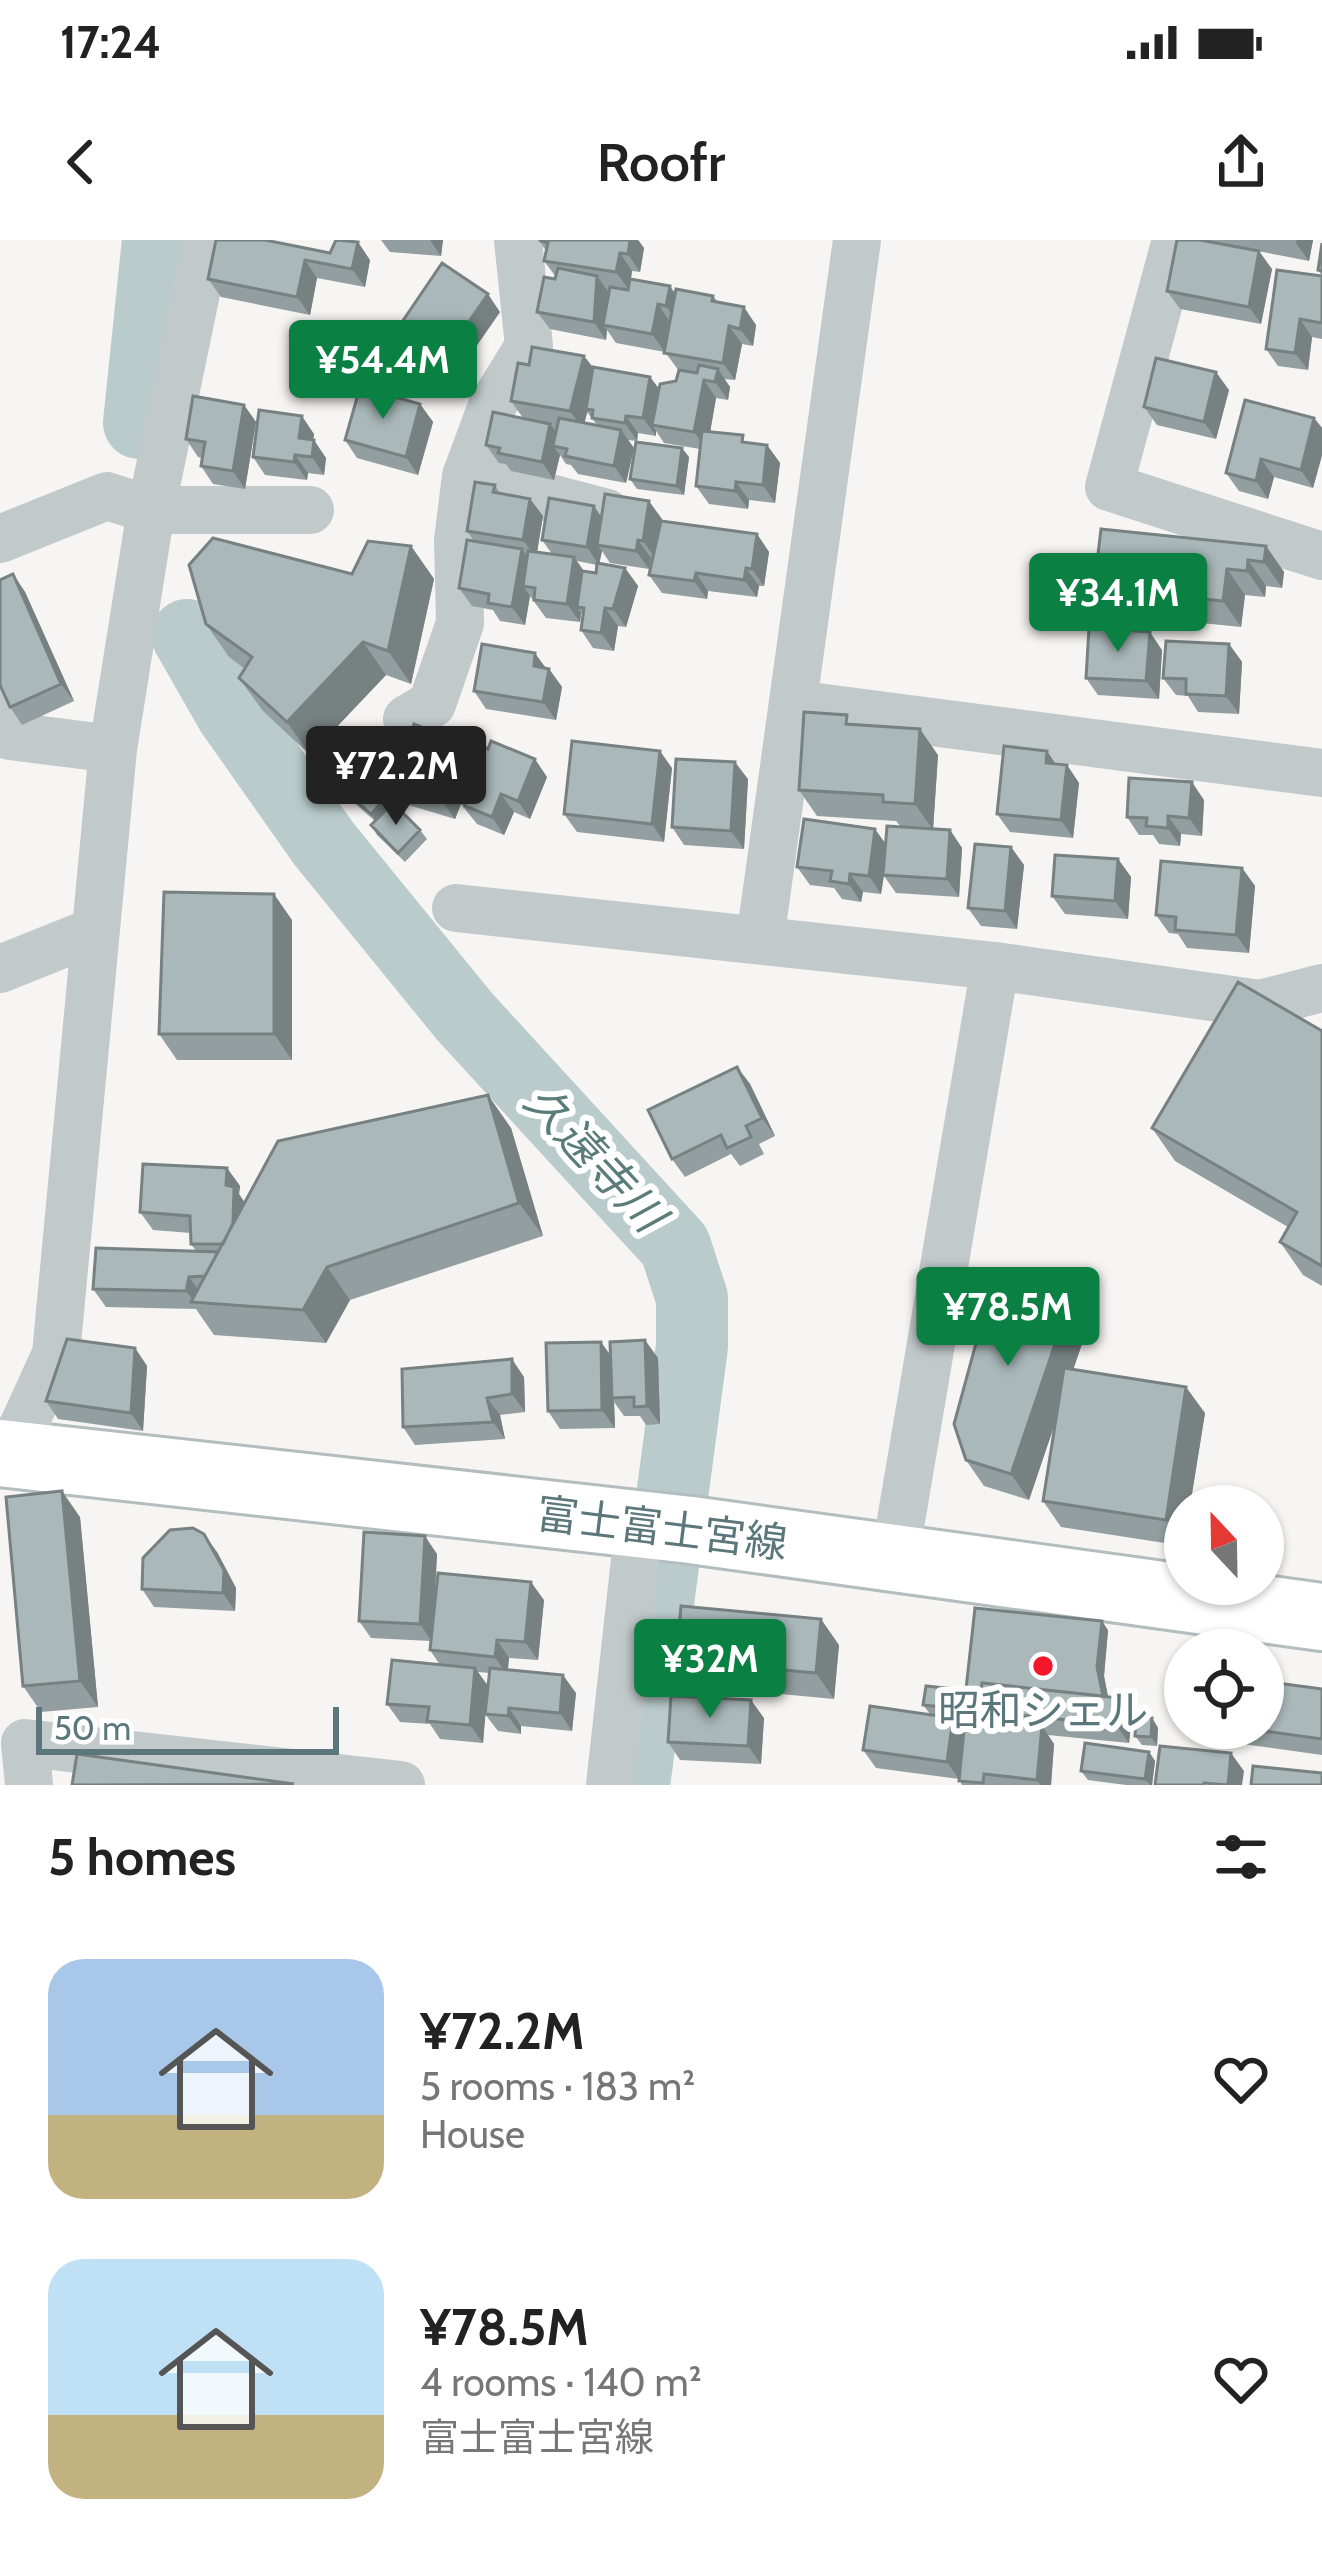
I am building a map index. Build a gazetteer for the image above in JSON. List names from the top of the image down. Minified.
{"streets":{"main road":["富士富士宮線"]},"water":["久遠寺川"],"places":["昭和シェル"],"scale_bar":"50 m","north":"top","page":{"status":"17:24","header":"Roofr","price":["¥54.4M","¥34.1M","¥72.2M","¥78.5M","¥32M"],"scale":"50 m","heading":"5 homes","list":[{"name":"¥72.2M","note":"5 rooms · 183 m² · House"},{"name":"¥78.5M","note":"4 rooms · 140 m² · 富士富士宮線"}]}}
